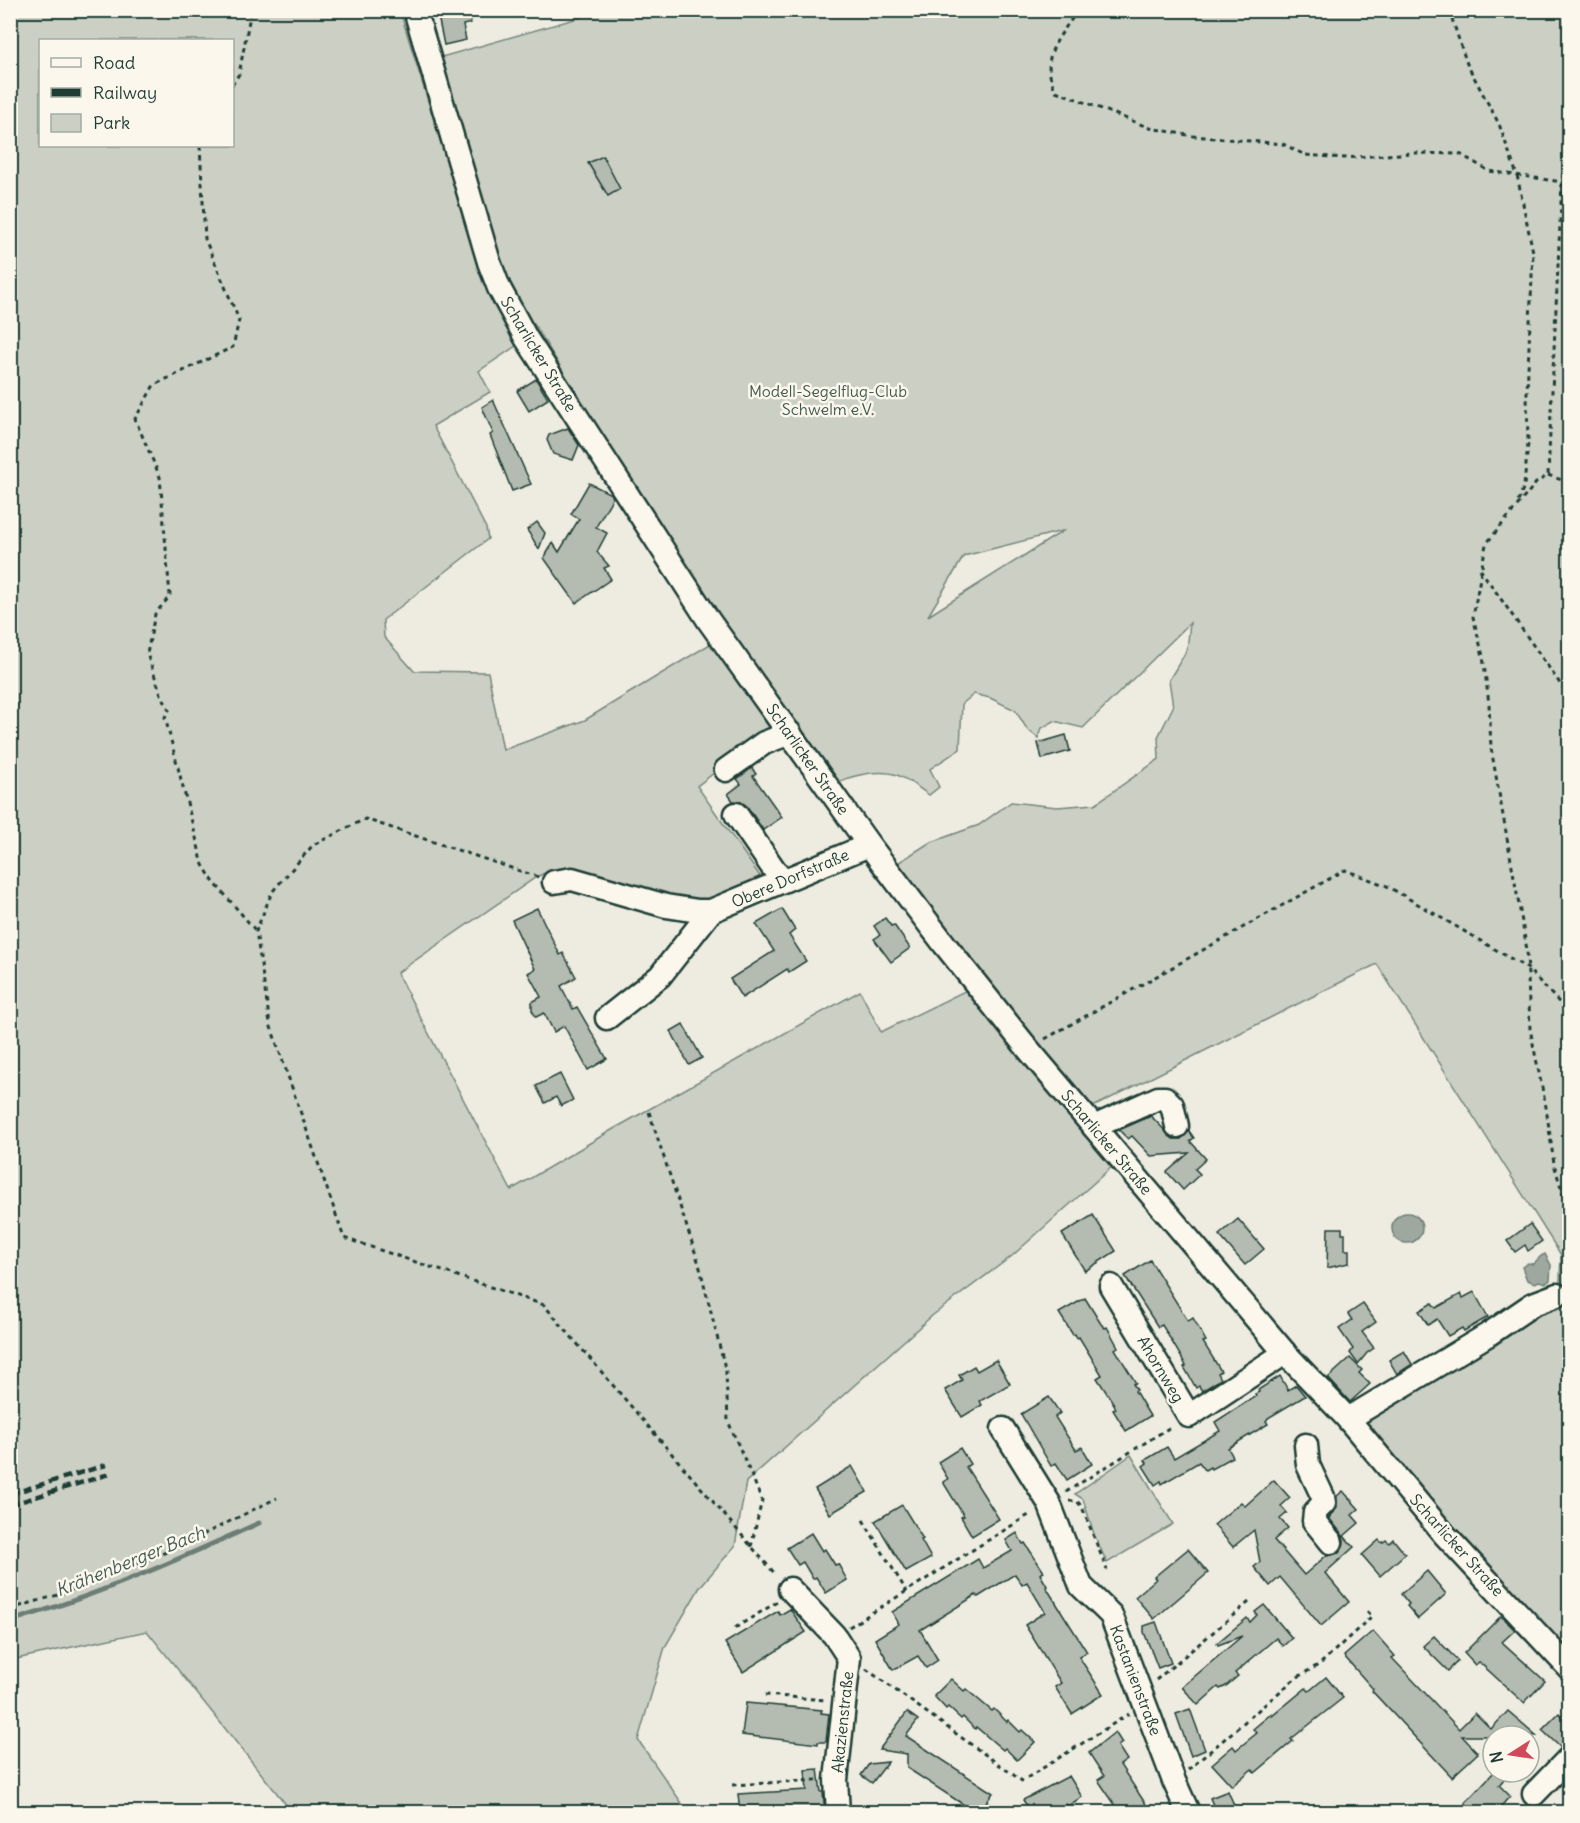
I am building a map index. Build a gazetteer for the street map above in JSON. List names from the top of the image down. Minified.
{"streets":{"street":["Scharlicker Straße","Obere Dorfstraße","Ahornweg","Kastanienstraße","Akazienstraße"]},"crossings":[["Scharlicker Straße","Obere Dorfstraße"],["Scharlicker Straße","Ahornweg"]],"water":["Krähenberger Bach"],"parks":["Modell-Segelflug-Club Schwelm e.V."],"legend":["Road","Railway","Park"],"north":"left"}
